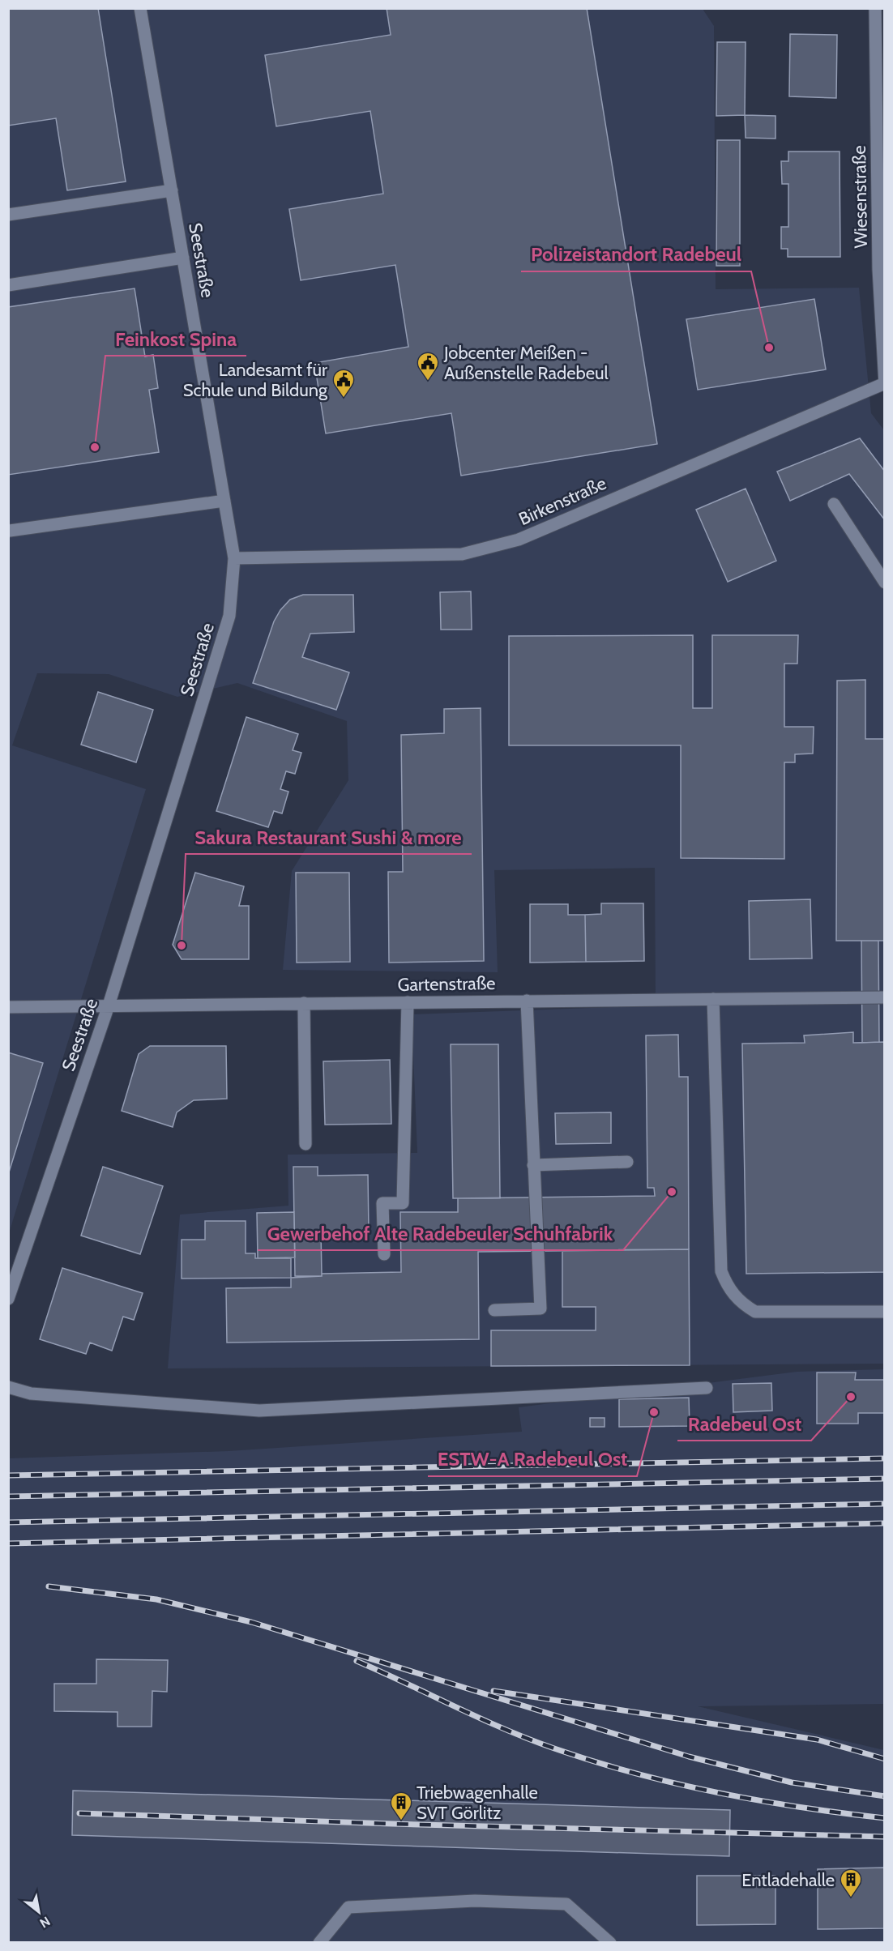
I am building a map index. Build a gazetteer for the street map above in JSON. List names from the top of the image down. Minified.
{"streets":{"street":["Wiesenstraße","Seestraße","Birkenstraße","Gartenstraße"]},"crossings":[["Wiesenstraße","Birkenstraße"],["Seestraße","Birkenstraße"],["Seestraße","Gartenstraße"]],"places":{"other":["Polizeistandort Radebeul","Feinkost Spina","Sakura Restaurant Sushi & more","Gewerbehof Alte Radebeuler Schuhfabrik","Radebeul Ost","ESTW-A Radebeul Ost"],"public building":["Jobcenter Meißen - Außenstelle Radebeul","Landesamt für Schule und Bildung"],"building":["Triebwagenhalle SVT Görlitz","Entladehalle"]},"north":"bottom right"}
